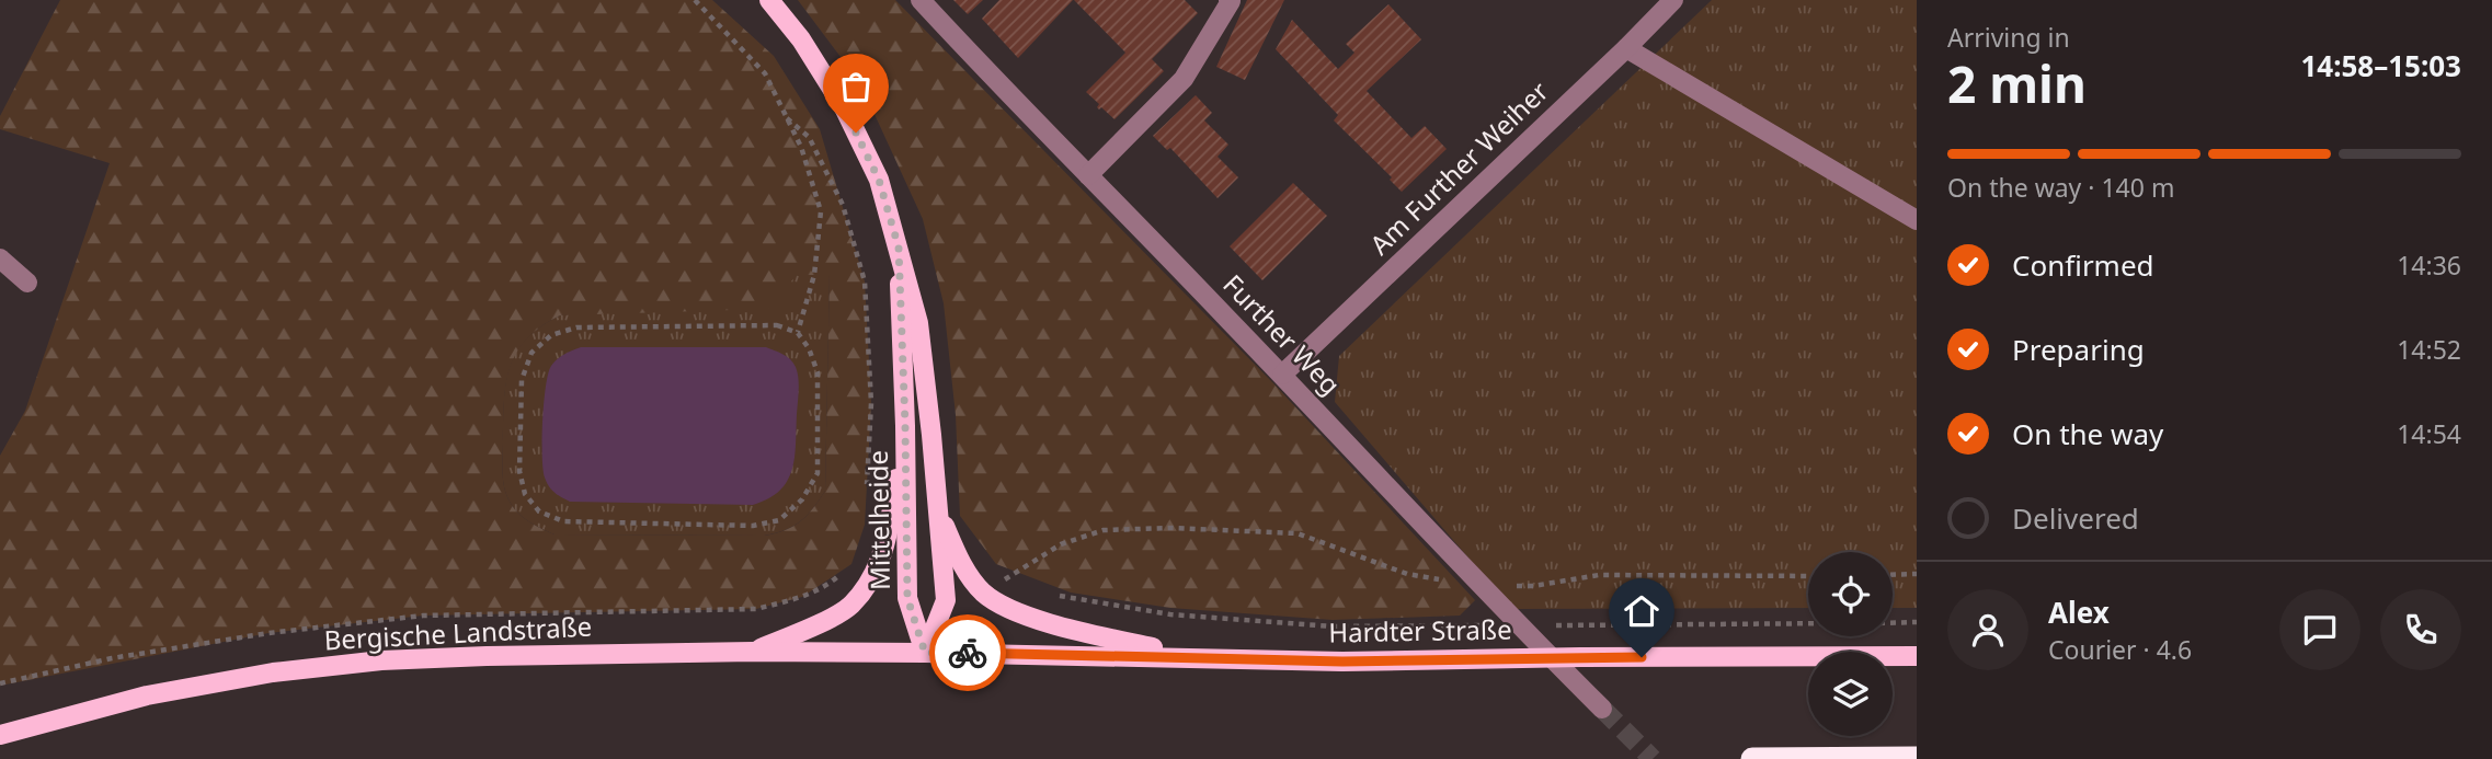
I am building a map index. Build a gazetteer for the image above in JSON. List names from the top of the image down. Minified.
{"streets":{"main road":["Mittelheide","Hardter Straße","Bergische Landstraße"],"street":["Am Further Weiher","Further Weg"]},"crossings":[["Am Further Weiher","Further Weg"],["Mittelheide","Hardter Straße"],["Mittelheide","Bergische Landstraße"],["Hardter Straße","Bergische Landstraße"]],"page":{"heading":["2 min","Arriving in","14:58–15:03"],"panel":["Alex","Courier · 4.6"],"bar":"On the way · 140 m","list":[["Confirmed","14:36"],["Preparing","14:52"],["On the way","14:54"],"Delivered"]}}
